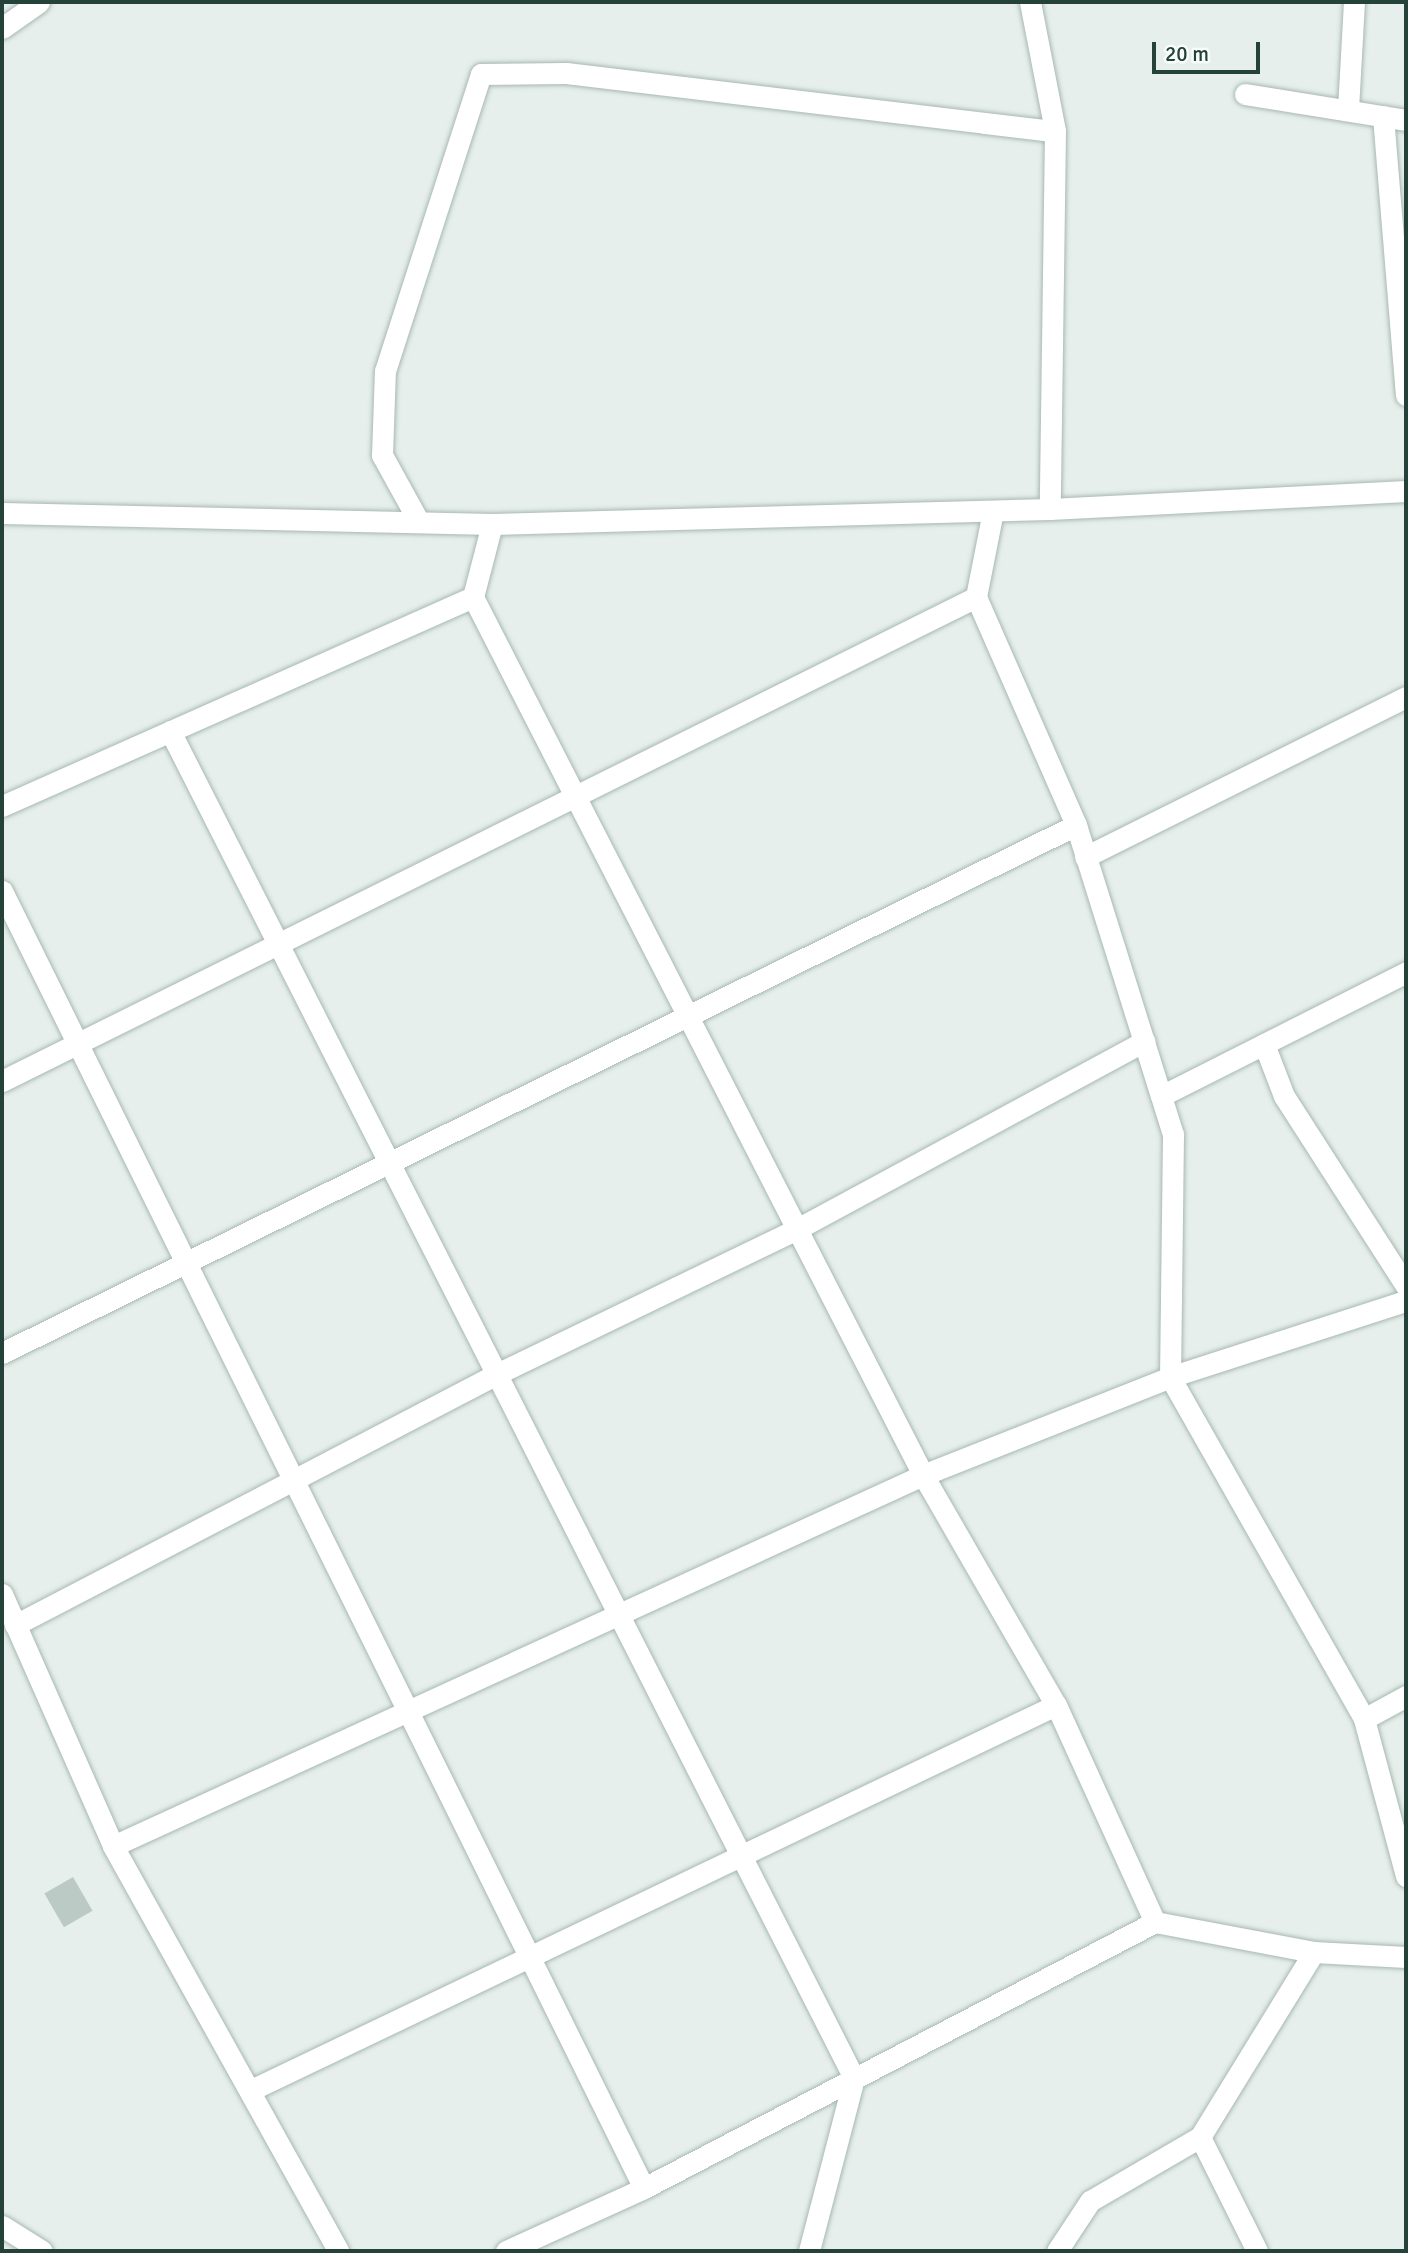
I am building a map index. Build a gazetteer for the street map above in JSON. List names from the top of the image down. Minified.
{"scale_bar":"20 m"}
